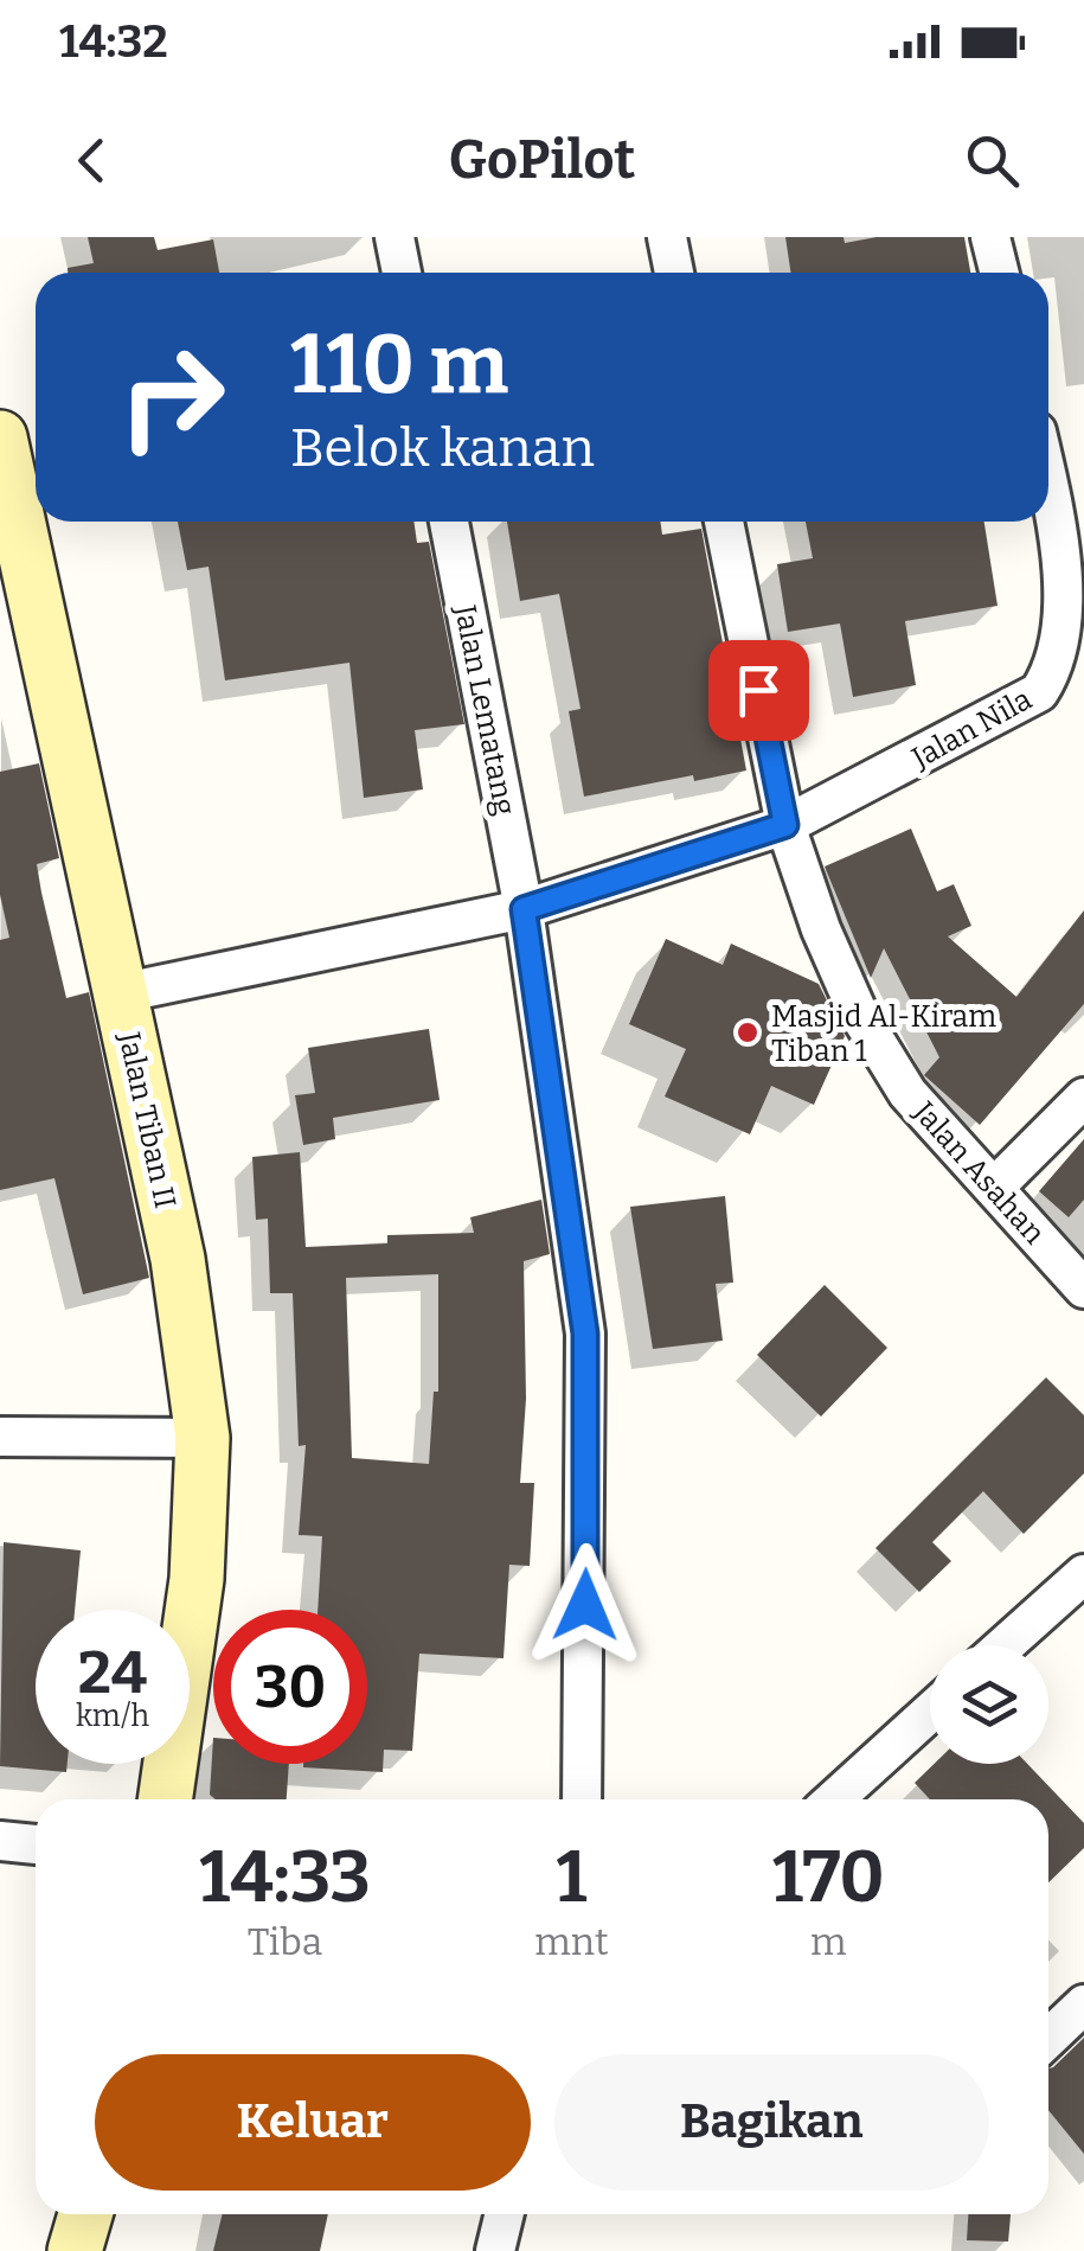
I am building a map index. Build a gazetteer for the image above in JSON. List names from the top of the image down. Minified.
{"streets":{"street":["Jalan Lematang","Jalan Nila","Jalan Tiban II","Jalan Asahan"]},"crossings":[["Jalan Lematang","Jalan Nila"],["Jalan Nila","Jalan Tiban II"],["Jalan Nila","Jalan Asahan"]],"places":["Masjid Al-Kiram Tiban 1"],"page":{"status":"14:32","header":"GoPilot","turn":["110 m","Belok kanan"],"speed":"24 km/h","limit":"30","eta":["14:33","Tiba","1","mnt","170","m"],"buttons":["Keluar","Bagikan"]}}
